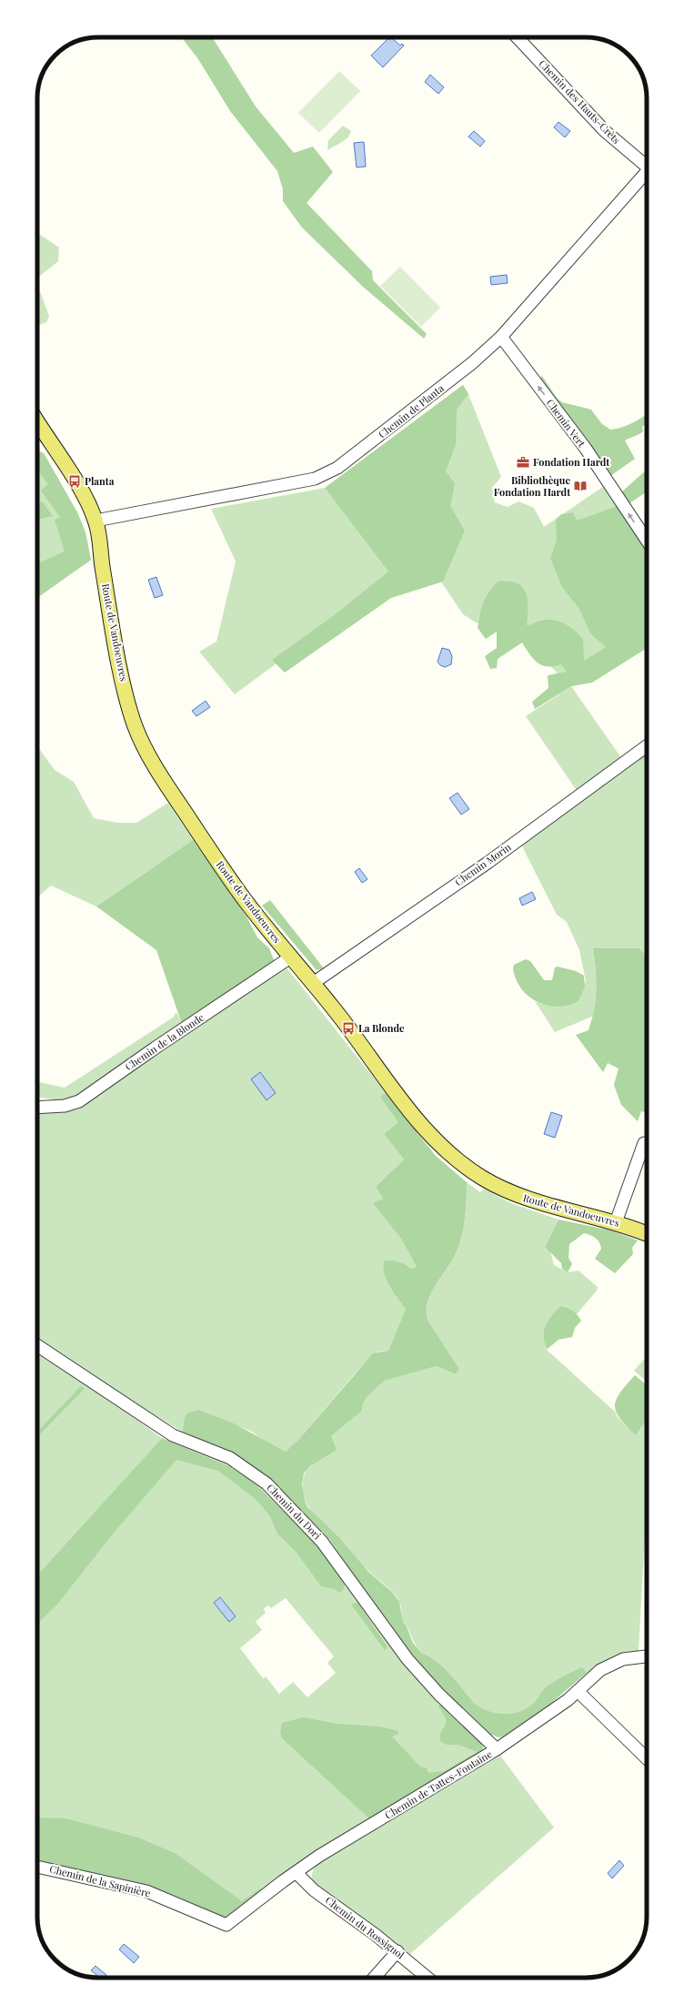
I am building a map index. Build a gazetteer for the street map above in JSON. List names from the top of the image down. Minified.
{"streets":{"main road":["Route de Vandoeuvres"],"street":["Chemin des Hauts-Crêts","Chemin de Planta","Chemin Vert","Chemin Morin","Chemin de la Blonde","Chemin du Dori","Chemin de Tattes-Fontaine","Chemin de la Sapinière","Chemin du Rossignol"]},"crossings":[["Chemin de Planta","Chemin Vert"],["Chemin de Planta","Route de Vandoeuvres"],["Route de Vandoeuvres","Chemin Morin"],["Route de Vandoeuvres","Chemin de la Blonde"],["Chemin du Dori","Chemin de Tattes-Fontaine"],["Chemin de Tattes-Fontaine","Chemin de la Sapinière"],["Chemin de Tattes-Fontaine","Chemin du Rossignol"]],"one_way":["Chemin Vert"],"places":{"office":["Fondation Hardt"],"bus stop":["Planta","La Blonde"],"library":["Bibliothèque Fondation Hardt"]}}
